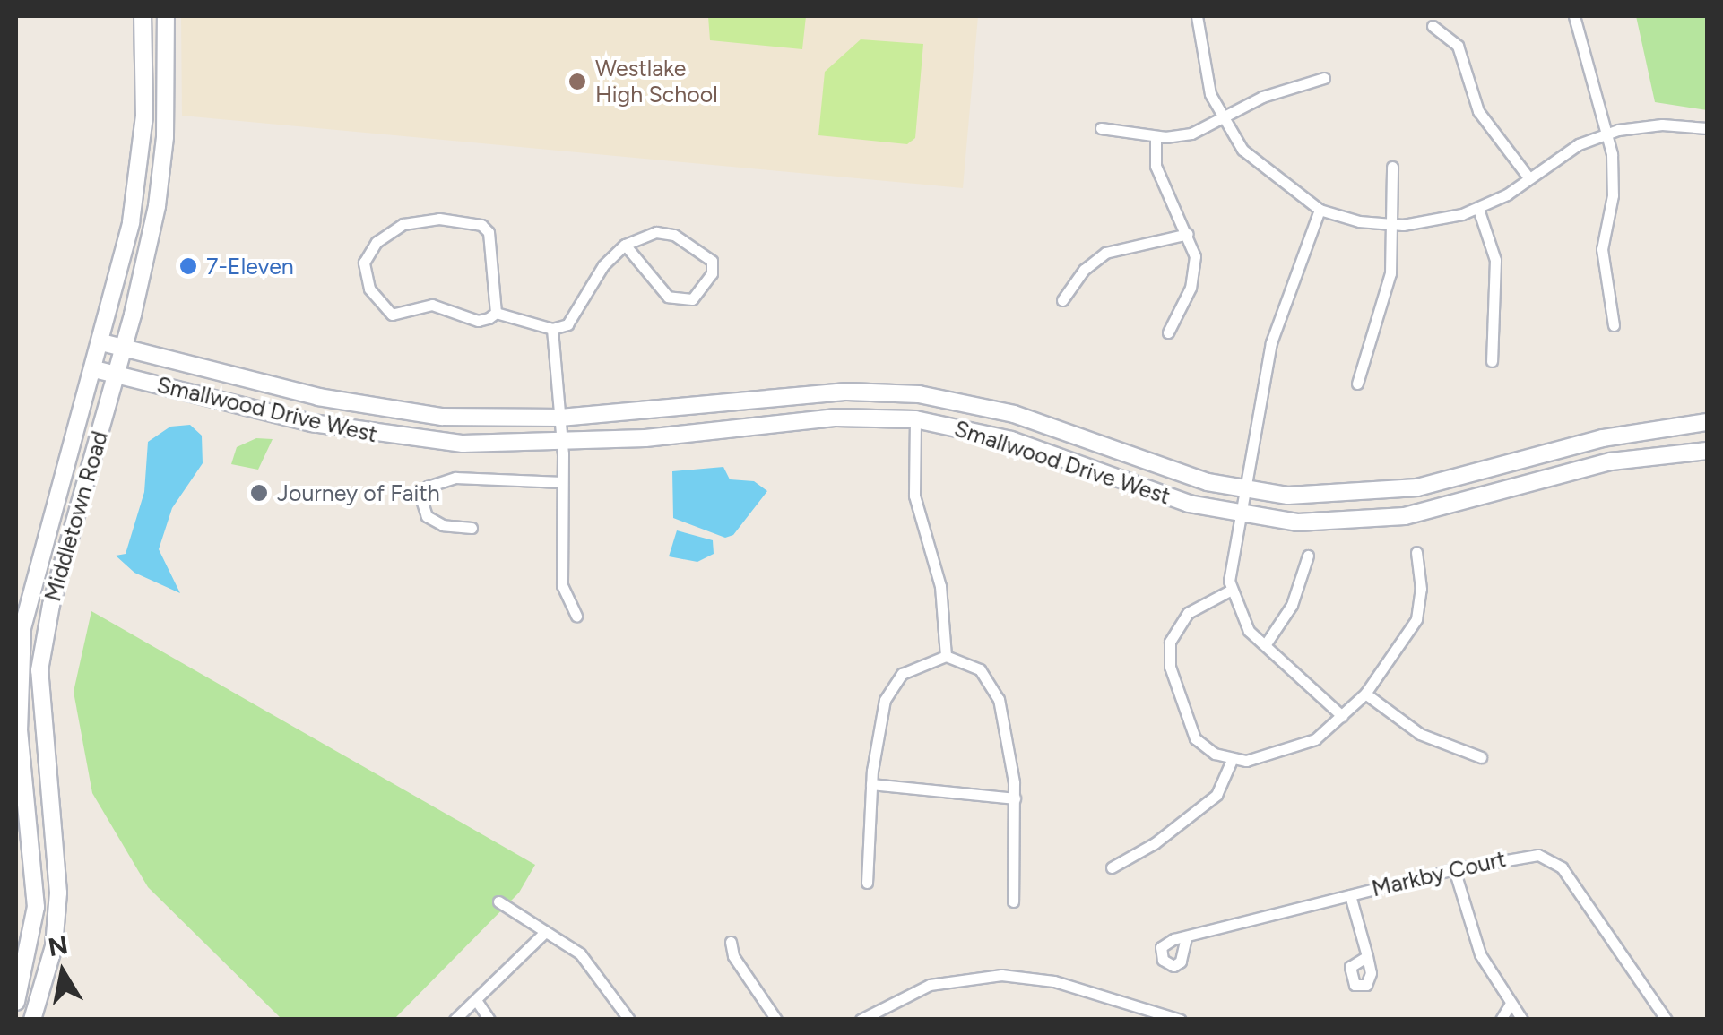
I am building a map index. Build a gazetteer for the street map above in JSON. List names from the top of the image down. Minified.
{"streets":{"street":["Smallwood Drive West","Middletown Road","Markby Court"]},"crossings":[["Smallwood Drive West","Middletown Road"]],"places":["Westlake High School","7-Eleven","Journey of Faith"],"north":"top"}
